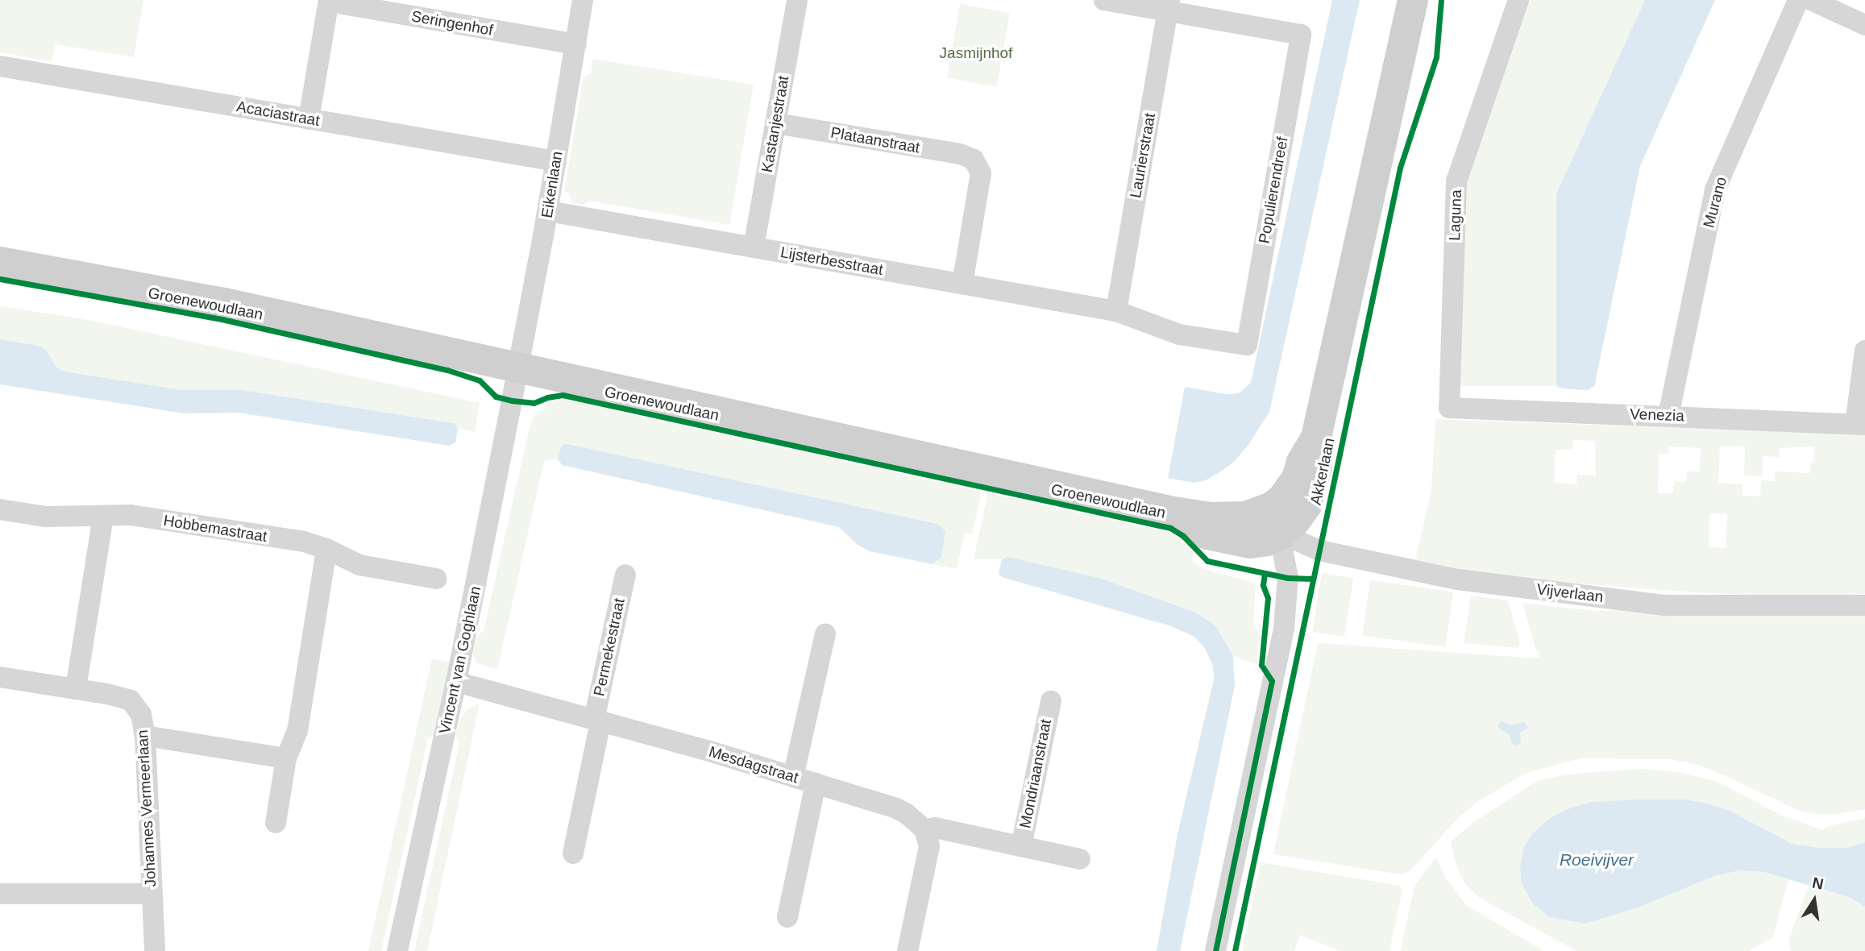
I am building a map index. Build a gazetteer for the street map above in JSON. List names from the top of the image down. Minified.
{"streets":{"street":["Seringenhof","Acaciastraat","Kastanjestraat","Plataanstraat","Laurierstraat","Eikenlaan","Populierendreef","Murano","Laguna","Lijsterbesstraat","Groenewoudlaan","Venezia","Akkerlaan","Hobbemastraat","Vijverlaan","Permekestraat","Vincent van Goghlaan","Mesdagstraat","Mondriaanstraat","Johannes Vermeerlaan"]},"crossings":[["Seringenhof","Acaciastraat"],["Seringenhof","Eikenlaan"],["Acaciastraat","Eikenlaan"],["Kastanjestraat","Plataanstraat"],["Kastanjestraat","Lijsterbesstraat"],["Plataanstraat","Lijsterbesstraat"],["Laurierstraat","Populierendreef"],["Laurierstraat","Lijsterbesstraat"],["Eikenlaan","Lijsterbesstraat"],["Eikenlaan","Groenewoudlaan"],["Eikenlaan","Vincent van Goghlaan"],["Populierendreef","Lijsterbesstraat"],["Murano","Venezia"],["Laguna","Venezia"],["Groenewoudlaan","Akkerlaan"],["Groenewoudlaan","Vijverlaan"],["Groenewoudlaan","Vincent van Goghlaan"],["Akkerlaan","Vijverlaan"],["Permekestraat","Mesdagstraat"],["Vincent van Goghlaan","Mesdagstraat"],["Mesdagstraat","Mondriaanstraat"]],"water":["Roeivijver"],"parks":["Jasmijnhof"],"north":"top"}
